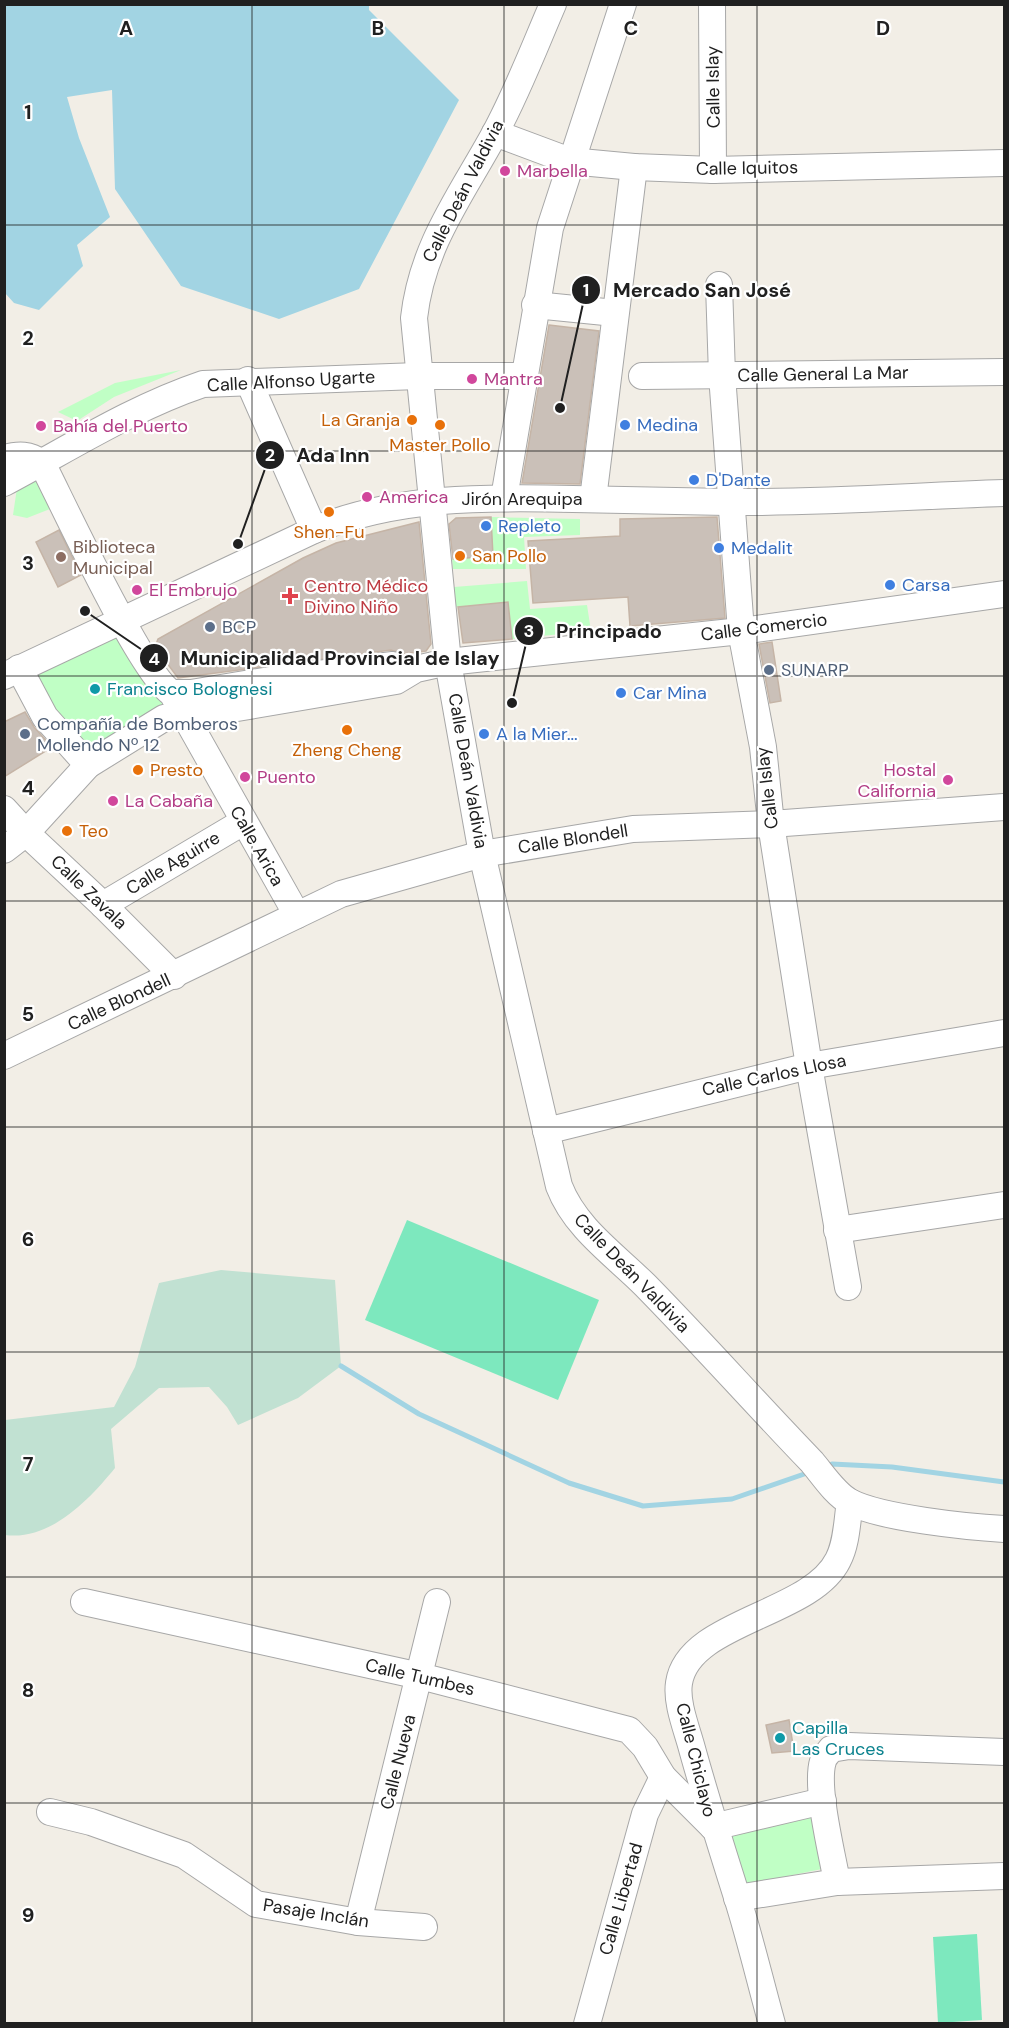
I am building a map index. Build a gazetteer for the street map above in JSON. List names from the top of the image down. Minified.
{"streets":{"street":["Calle Islay","Calle Iquitos","Calle Deán Valdivia","Calle General La Mar","Calle Alfonso Ugarte","Jirón Arequipa","Calle Comercio","Calle Blondell","Calle Arica","Calle Aguirre","Calle Zavala","Calle Carlos Llosa","Calle Tumbes","Calle Chiclayo","Calle Nueva","Calle Libertad","Pasaje Inclán"]},"crossings":[["Calle Islay","Calle Iquitos"],["Calle Islay","Calle General La Mar"],["Calle Islay","Jirón Arequipa"],["Calle Islay","Calle Comercio"],["Calle Islay","Calle Blondell"],["Calle Islay","Calle Carlos Llosa"],["Calle Iquitos","Calle Deán Valdivia"],["Calle Deán Valdivia","Calle Alfonso Ugarte"],["Calle Deán Valdivia","Jirón Arequipa"],["Calle Deán Valdivia","Calle Comercio"],["Calle Deán Valdivia","Calle Blondell"],["Calle Deán Valdivia","Calle Carlos Llosa"],["Calle Deán Valdivia","Calle Chiclayo"],["Calle Alfonso Ugarte","Calle Arica"],["Jirón Arequipa","Calle Arica"],["Calle Comercio","Calle Arica"],["Calle Comercio","Calle Zavala"],["Calle Blondell","Calle Arica"],["Calle Blondell","Calle Zavala"],["Calle Arica","Calle Aguirre"],["Calle Aguirre","Calle Zavala"],["Calle Tumbes","Calle Chiclayo"],["Calle Tumbes","Calle Nueva"],["Calle Tumbes","Calle Libertad"],["Calle Nueva","Pasaje Inclán"]],"places":{"other":["Marbella","Mantra","Mercado San José","La Granja","Master Pollo","Medina","Bahía del Puerto","D'Dante","America","Shen-Fu","Repleto","Ada Inn","Medalit","San Pollo","Biblioteca Municipal","Carsa","El Embrujo","Municipalidad Provincial de Islay","BCP","SUNARP","Francisco Bolognesi","Car Mina","Principado","Zheng Cheng","Compañía de Bomberos Mollendo Nº 12","A la Mier...","Presto","Puento","Hostal California","La Cabaña","Teo","Capilla Las Cruces"],"health":["Centro Médico Divino Niño"]},"grid":{"columns":["A","B","C","D"],"rows":["1","2","3","4","5","6","7","8","9"]}}
